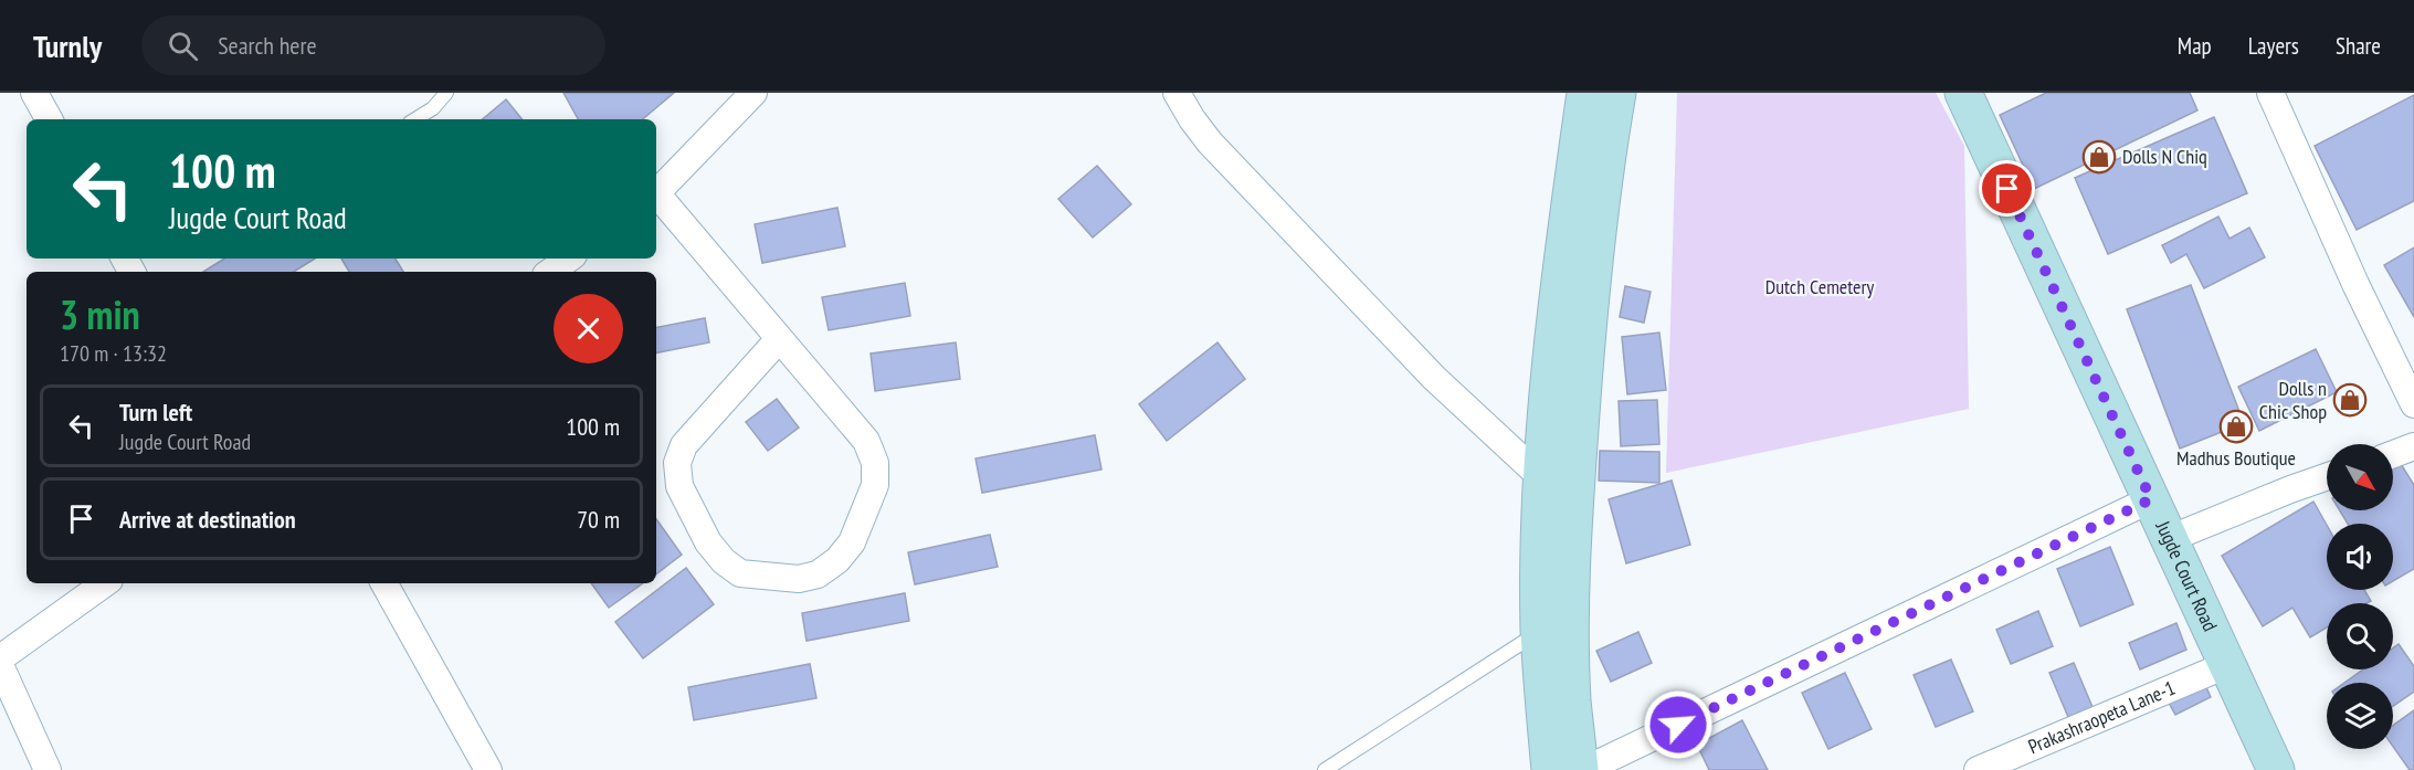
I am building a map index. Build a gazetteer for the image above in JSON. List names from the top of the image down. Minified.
{"streets":{"main road":["Jugde Court Road"],"street":["Prakashraopeta Lane-1"]},"crossings":[["Jugde Court Road","Prakashraopeta Lane-1"]],"parks":["Dutch Cemetery"],"places":{"shop":["Dolls N Chiq","Dolls n Chic Shop","Madhus Boutique"]},"north":"bottom right","page":{"header":"Turnly","search":"Search here","nav":["Map","Layers","Share"],"turn":["100 m","Jugde Court Road"],"heading":["3 min","170 m · 13:32"],"list":[{"name":"Turn left","note":"Jugde Court Road","value":"100 m"},{"name":"Arrive at destination","value":"70 m"}]}}
